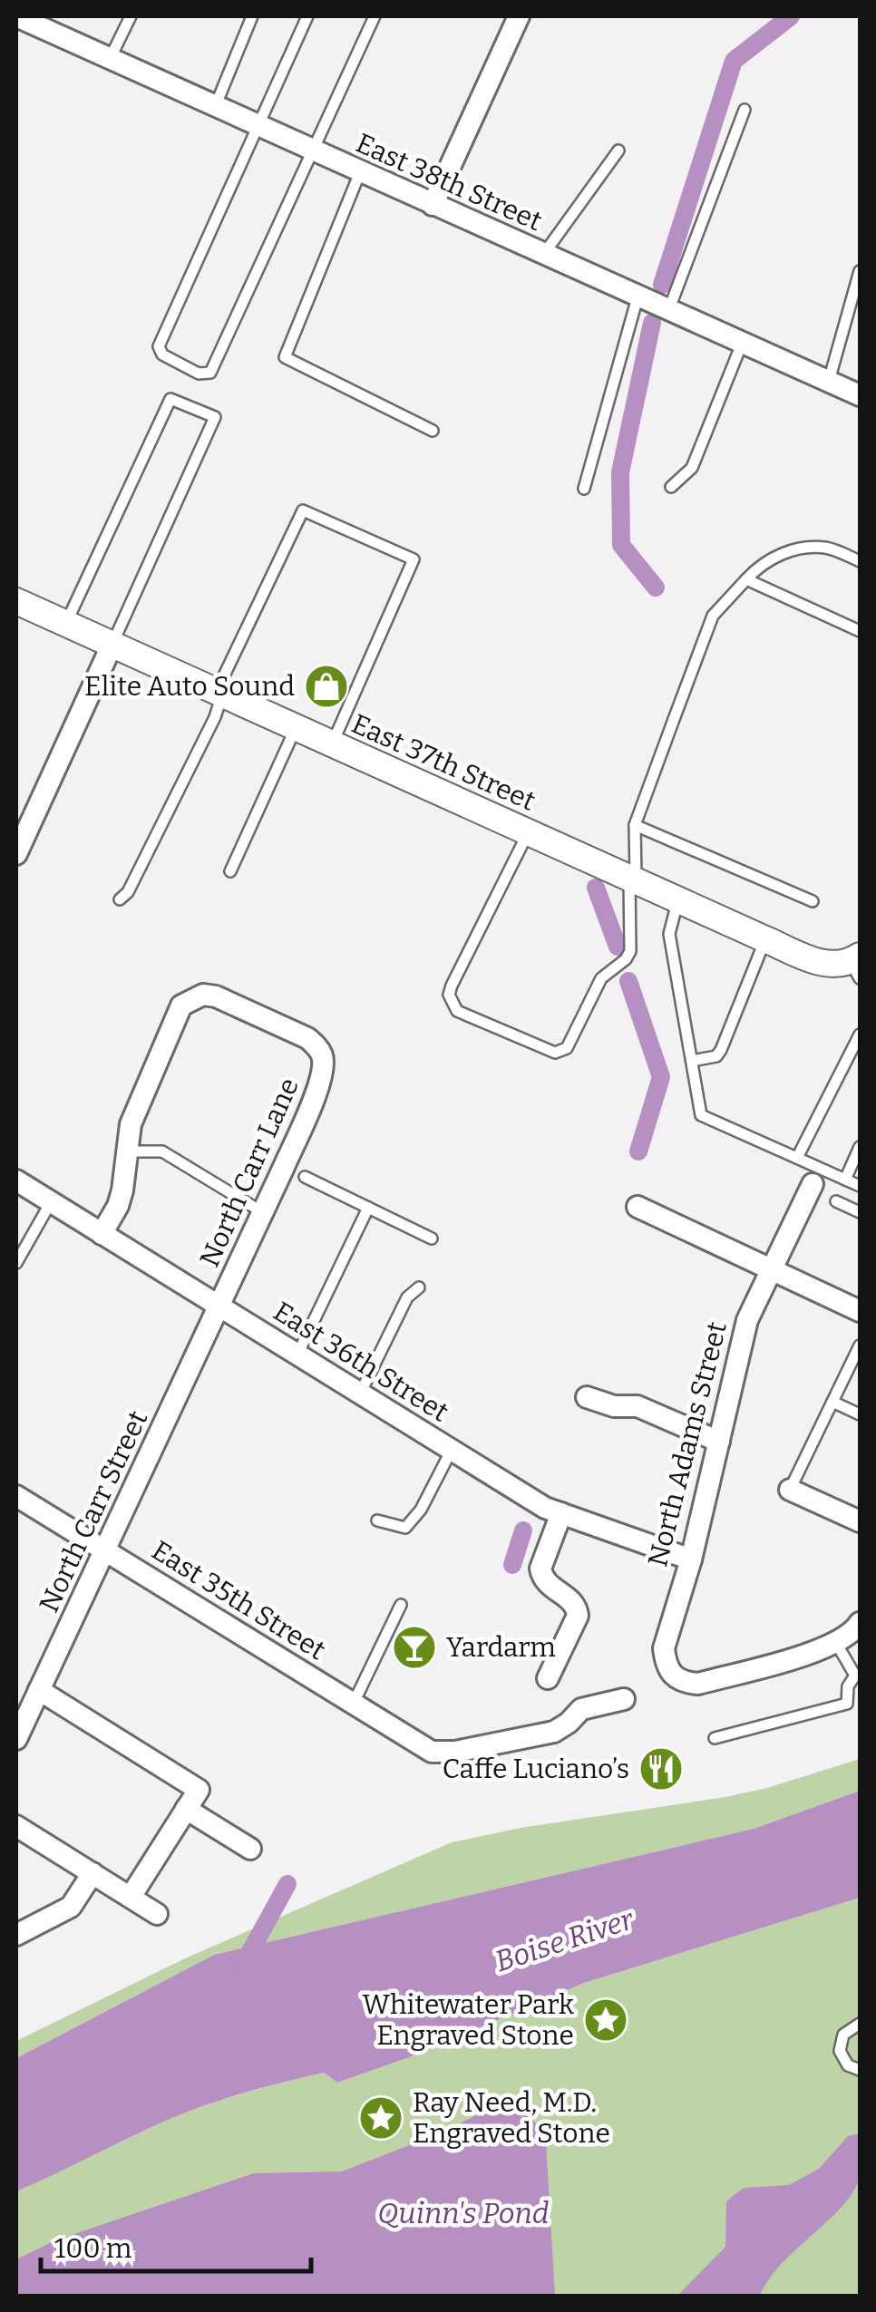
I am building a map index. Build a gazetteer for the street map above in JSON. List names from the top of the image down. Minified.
{"streets":{"street":["East 38th Street","East 37th Street","North Carr Lane","East 36th Street","North Adams Street","North Carr Street","East 35th Street"]},"crossings":[["North Carr Lane","East 36th Street"],["North Carr Lane","North Carr Street"],["East 36th Street","North Adams Street"],["East 36th Street","North Carr Street"],["North Carr Street","East 35th Street"]],"water":["Boise River","Quinn's Pond"],"places":{"shop":["Elite Auto Sound"],"bar":["Yardarm"],"restaurant":["Caffe Luciano’s"],"place":["Whitewater Park Engraved Stone","Ray Need, M.D. Engraved Stone"]},"scale_bar":"100 m"}
